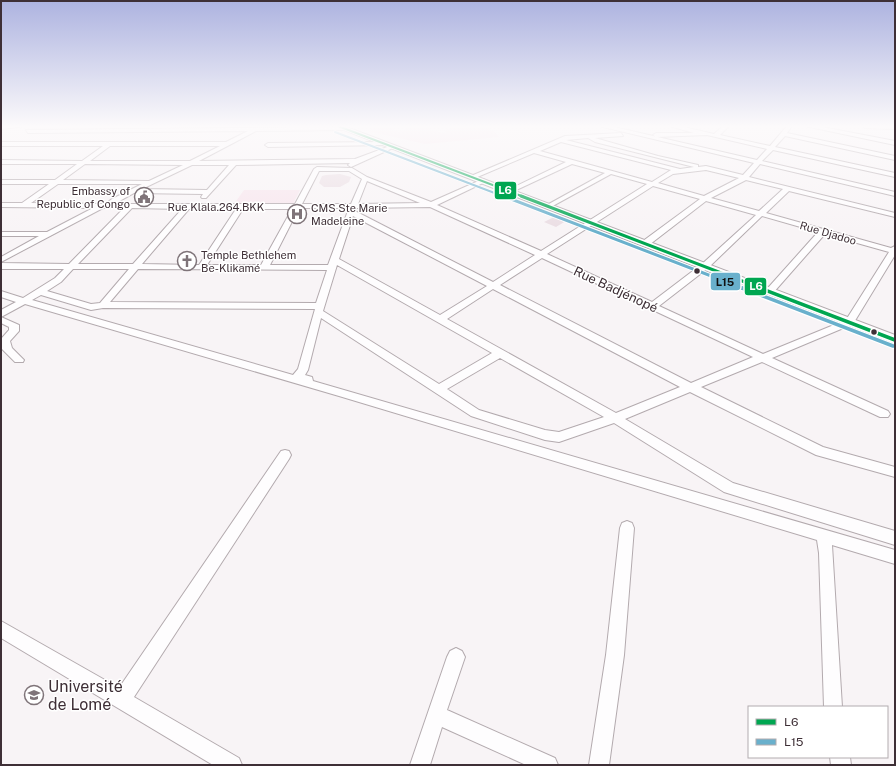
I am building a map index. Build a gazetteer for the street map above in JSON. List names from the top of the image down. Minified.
{"streets":{"street":["Rue Klala.264.BKK","Rue Djadoo","Rue Badjénopé"]},"crossings":[["Rue Klala.264.BKK","Rue Badjénopé"]],"places":{"public building":["Embassy of Republic of Congo"],"hospital":["CMS Ste Marie Madeleine"],"church":["Temple Bethlehem Be-Klikamé"],"school or university":["Université de Lomé"]},"lines":["transit line L6","transit line L15"],"legend":["L6","L15"]}
